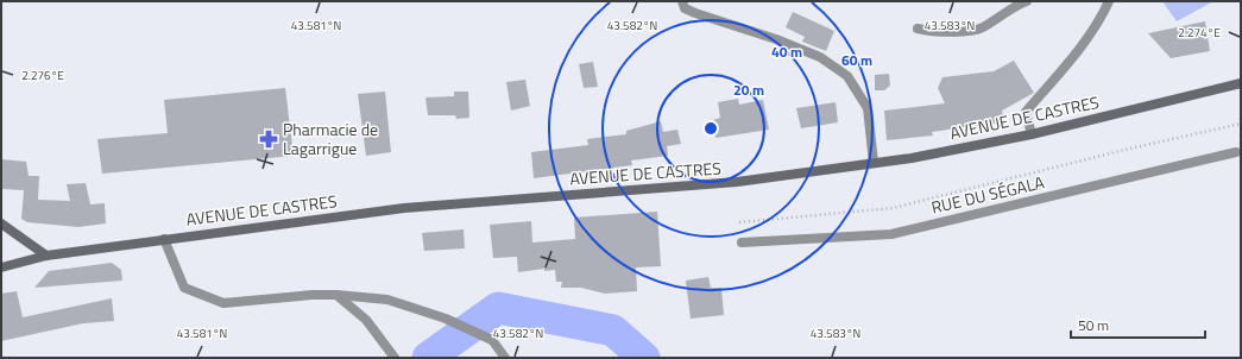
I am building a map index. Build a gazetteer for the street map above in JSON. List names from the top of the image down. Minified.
{"streets":{"main road":["AVENUE DE CASTRES"],"street":["RUE DU SÉGALA"]},"places":{"pharmacy":["Pharmacie de Lagarrigue"]},"scale_bar":"50 m","coordinates":["43.581°N","43.583°N","43.582°N","2.274°E","2.276°E"],"rings":["40 m","60 m","20 m"]}
